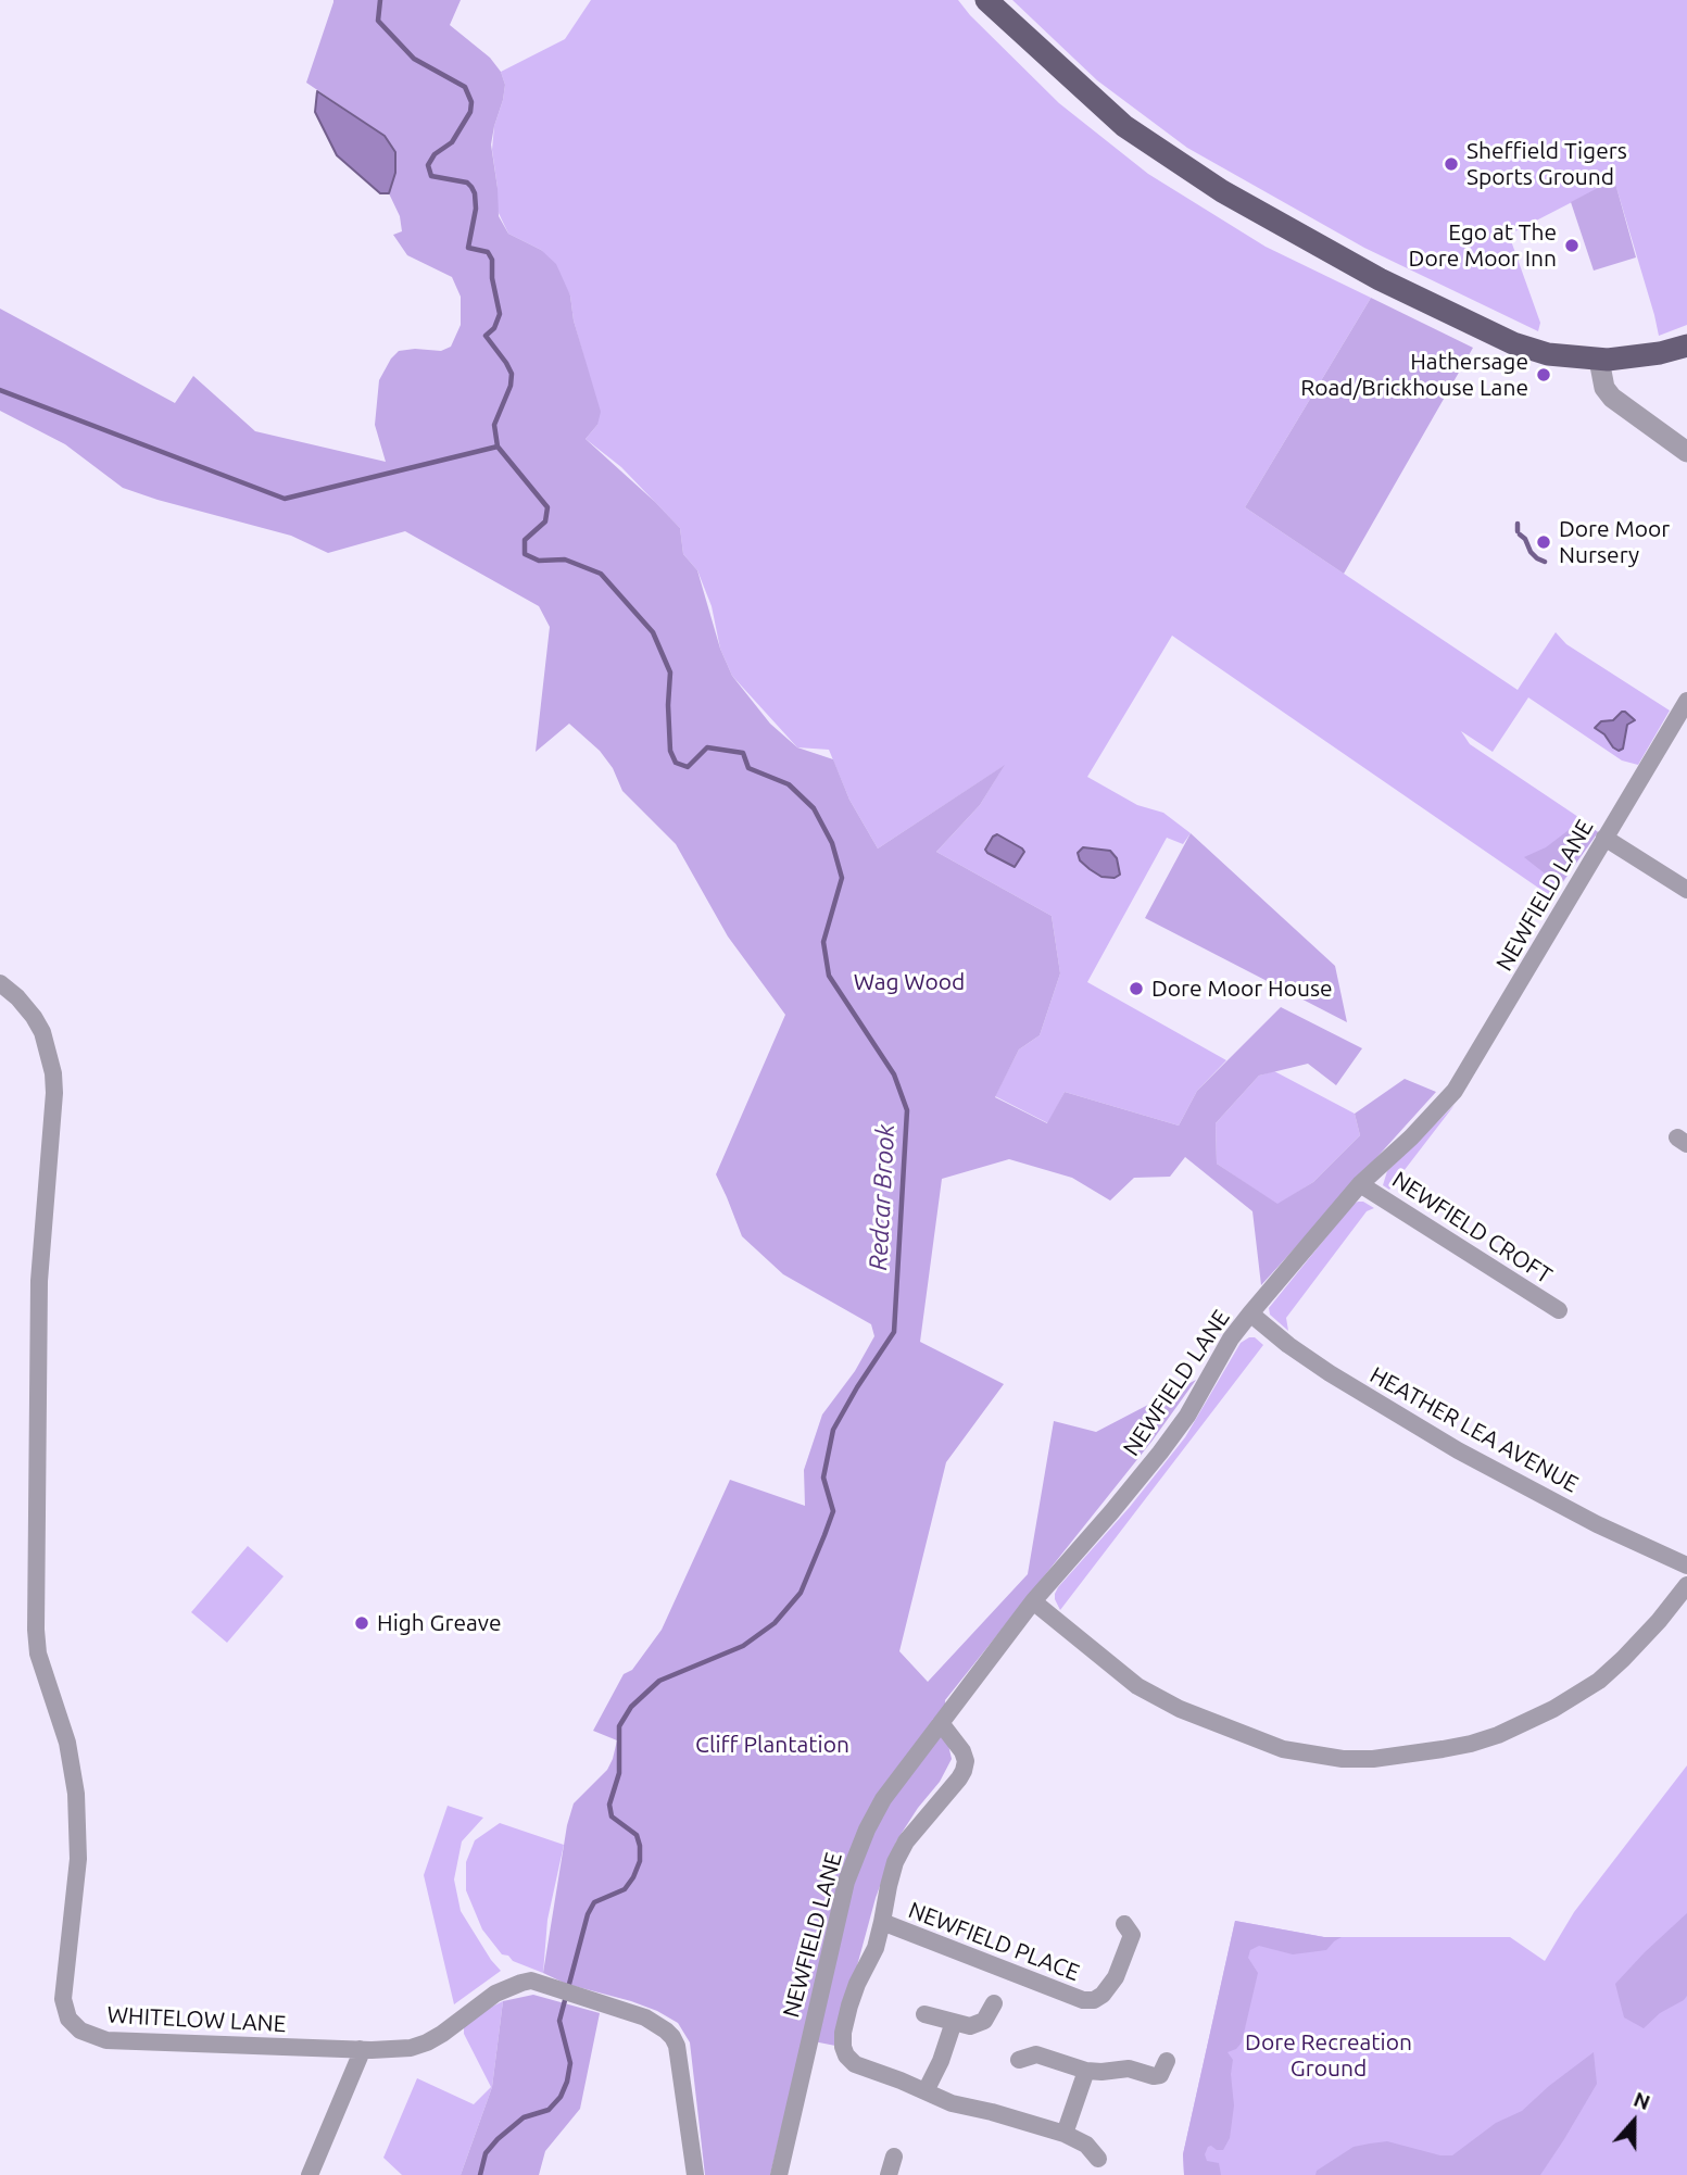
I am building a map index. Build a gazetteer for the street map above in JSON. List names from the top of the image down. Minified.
{"streets":{"street":["NEWFIELD LANE","NEWFIELD CROFT","HEATHER LEA AVENUE","NEWFIELD PLACE","WHITELOW LANE"]},"crossings":[["NEWFIELD LANE","NEWFIELD CROFT"],["NEWFIELD LANE","HEATHER LEA AVENUE"],["NEWFIELD LANE","NEWFIELD PLACE"]],"water":["Redcar Brook"],"parks":["Wag Wood","Cliff Plantation","Dore Recreation Ground"],"places":["Sheffield Tigers Sports Ground","Ego at The Dore Moor Inn","Hathersage Road/Brickhouse Lane","Dore Moor Nursery","Dore Moor House","High Greave"],"north":"top"}
